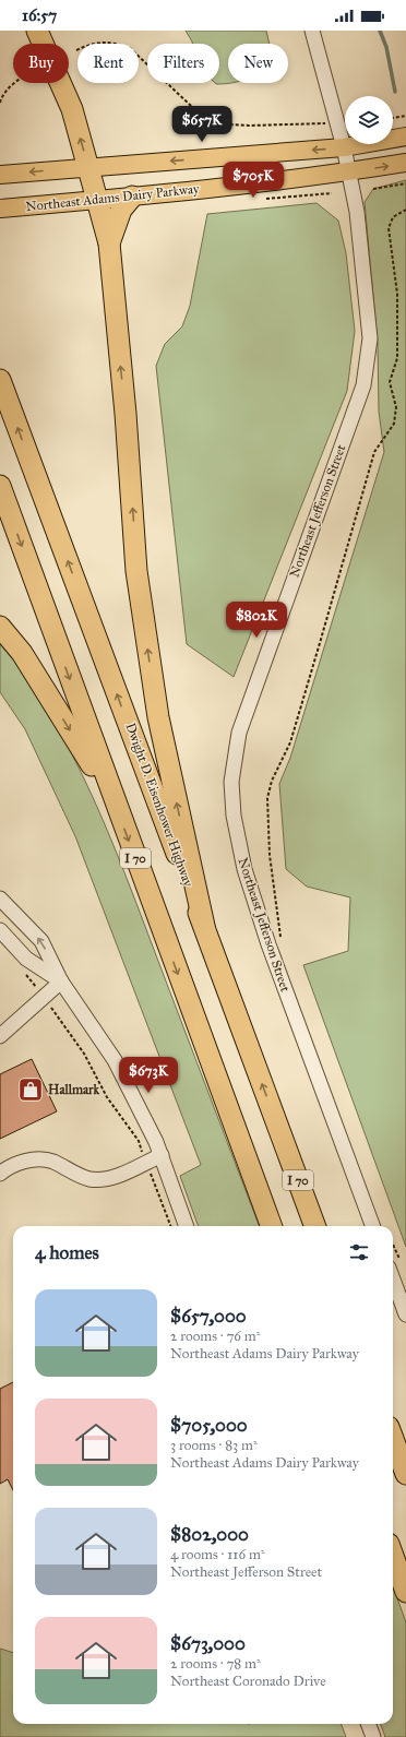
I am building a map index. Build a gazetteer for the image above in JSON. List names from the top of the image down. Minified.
{"streets":{"highway":["Dwight D. Eisenhower Highway","I 70"],"main road":["Northeast Adams Dairy Parkway"],"street":["Northeast Jefferson Street"]},"crossings":[["Northeast Adams Dairy Parkway","Northeast Jefferson Street"]],"places":{"shop":["Hallmark"]},"page":{"status":"16:57","chip":["Buy","Rent","Filters","New"],"price":["$657K","$705K","$802K","$673K"],"heading":"4 homes","list":[{"name":"$657,000","note":"2 rooms · 76 m² · Northeast Adams Dairy Parkway"},{"name":"$705,000","note":"3 rooms · 83 m² · Northeast Adams Dairy Parkway"},{"name":"$802,000","note":"4 rooms · 116 m² · Northeast Jefferson Street"},{"name":"$673,000","note":"2 rooms · 78 m² · Northeast Coronado Drive"}]}}
